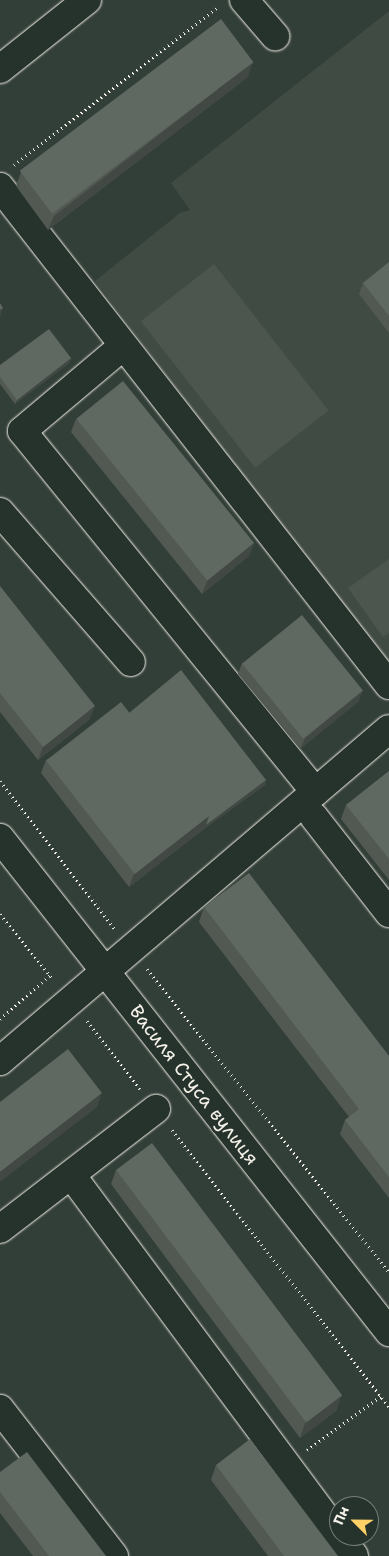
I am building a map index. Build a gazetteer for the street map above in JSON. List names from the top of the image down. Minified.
{"streets":{"street":["Василя Стуса вулиця"]},"north":"top left"}
